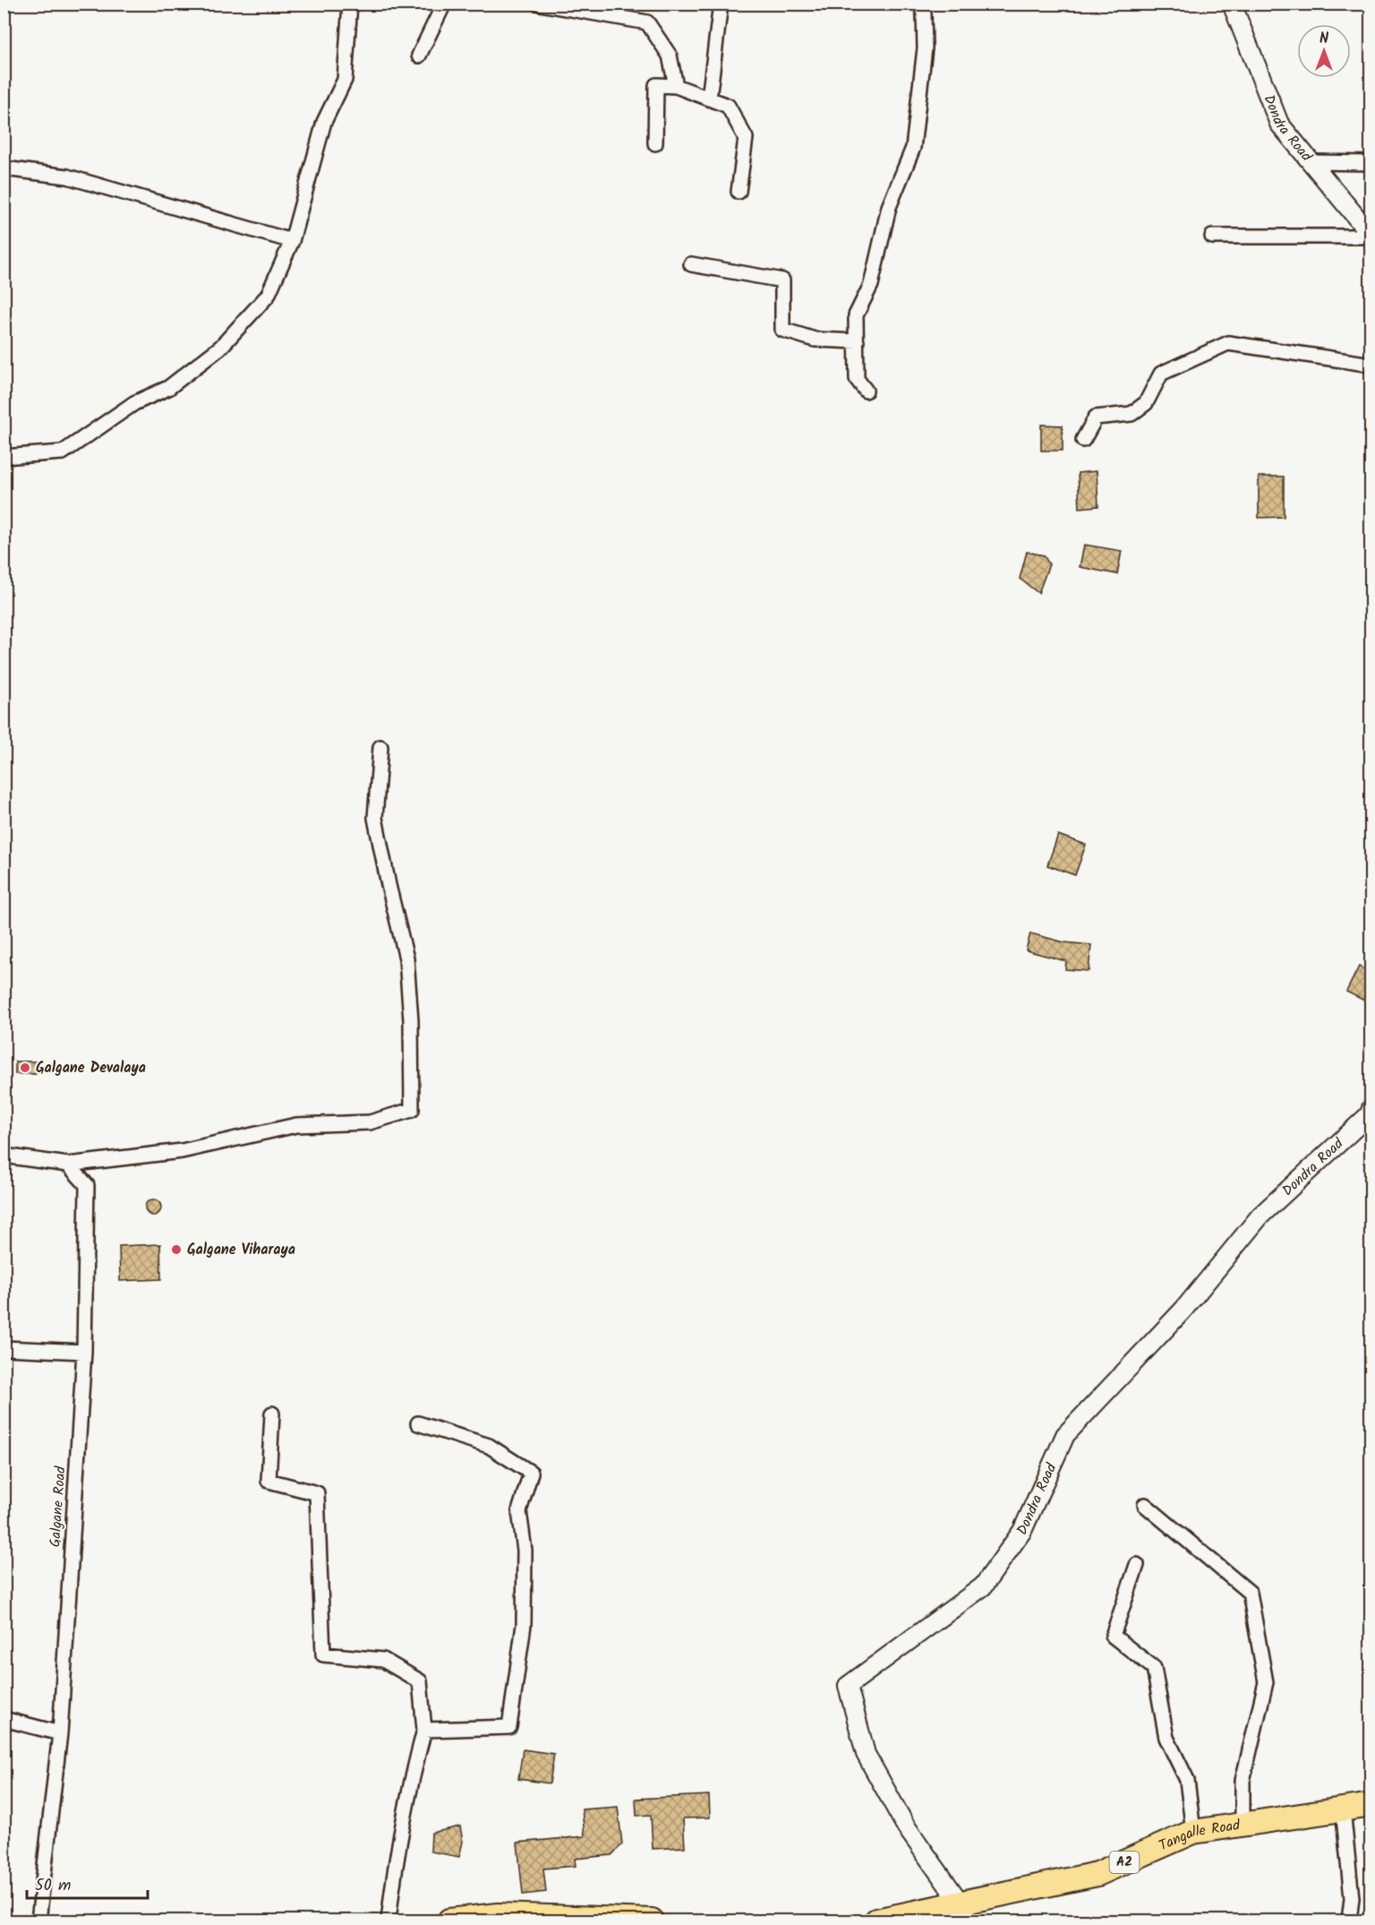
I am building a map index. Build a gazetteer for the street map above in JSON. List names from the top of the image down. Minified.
{"streets":{"highway":["Tangalle Road","A2"],"street":["Dondra Road","Galgane Road"]},"crossings":[["Dondra Road","Tangalle Road"]],"places":["Galgane Devalaya","Galgane Viharaya"],"scale_bar":"50 m","north":"top"}
